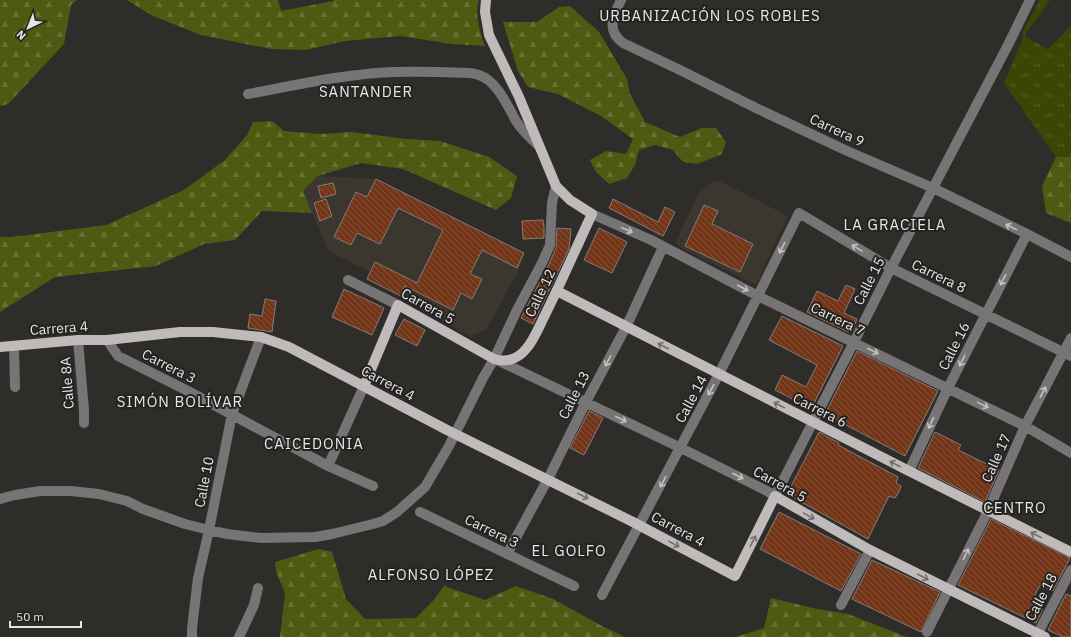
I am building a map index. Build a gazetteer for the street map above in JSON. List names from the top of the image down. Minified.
{"streets":{"main road":["Calle 15","Calle 12","Carrera 5","Carrera 4","Carrera 6"],"street":["Carrera 9","Carrera 8","Carrera 7","Calle 16","Carrera 3","Calle 8A","Calle 13","Calle 14","Calle 17","Calle 10","Calle 18"]},"crossings":[["Carrera 9","Calle 15"],["Carrera 9","Calle 16"],["Carrera 8","Calle 15"],["Carrera 8","Calle 14"],["Carrera 8","Calle 17"],["Calle 15","Carrera 5"],["Calle 15","Carrera 7"],["Calle 15","Carrera 4"],["Calle 15","Carrera 6"],["Calle 12","Carrera 5"],["Calle 12","Carrera 7"],["Calle 12","Carrera 6"],["Carrera 5","Calle 13"],["Carrera 5","Calle 14"],["Carrera 5","Calle 17"],["Carrera 5","Calle 18"],["Carrera 7","Calle 16"],["Carrera 7","Calle 13"],["Carrera 7","Calle 14"],["Carrera 7","Calle 17"],["Carrera 4","Carrera 3"],["Carrera 4","Calle 8A"],["Carrera 4","Calle 13"],["Carrera 4","Calle 14"],["Carrera 4","Calle 10"],["Calle 16","Carrera 6"],["Carrera 3","Calle 13"],["Carrera 3","Calle 10"],["Calle 13","Carrera 6"],["Calle 14","Carrera 6"],["Carrera 6","Calle 17"]],"one_way":["Carrera 8","Carrera 5","Carrera 7","Calle 16","Calle 14","Carrera 6","Calle 17"],"districts":["URBANIZACIÓN LOS ROBLES","SANTANDER","LA GRACIELA","SIMÓN BOLÍVAR","CAICEDONIA","CENTRO","EL GOLFO","ALFONSO LÓPEZ"],"scale_bar":"50 m","north":"bottom left"}
